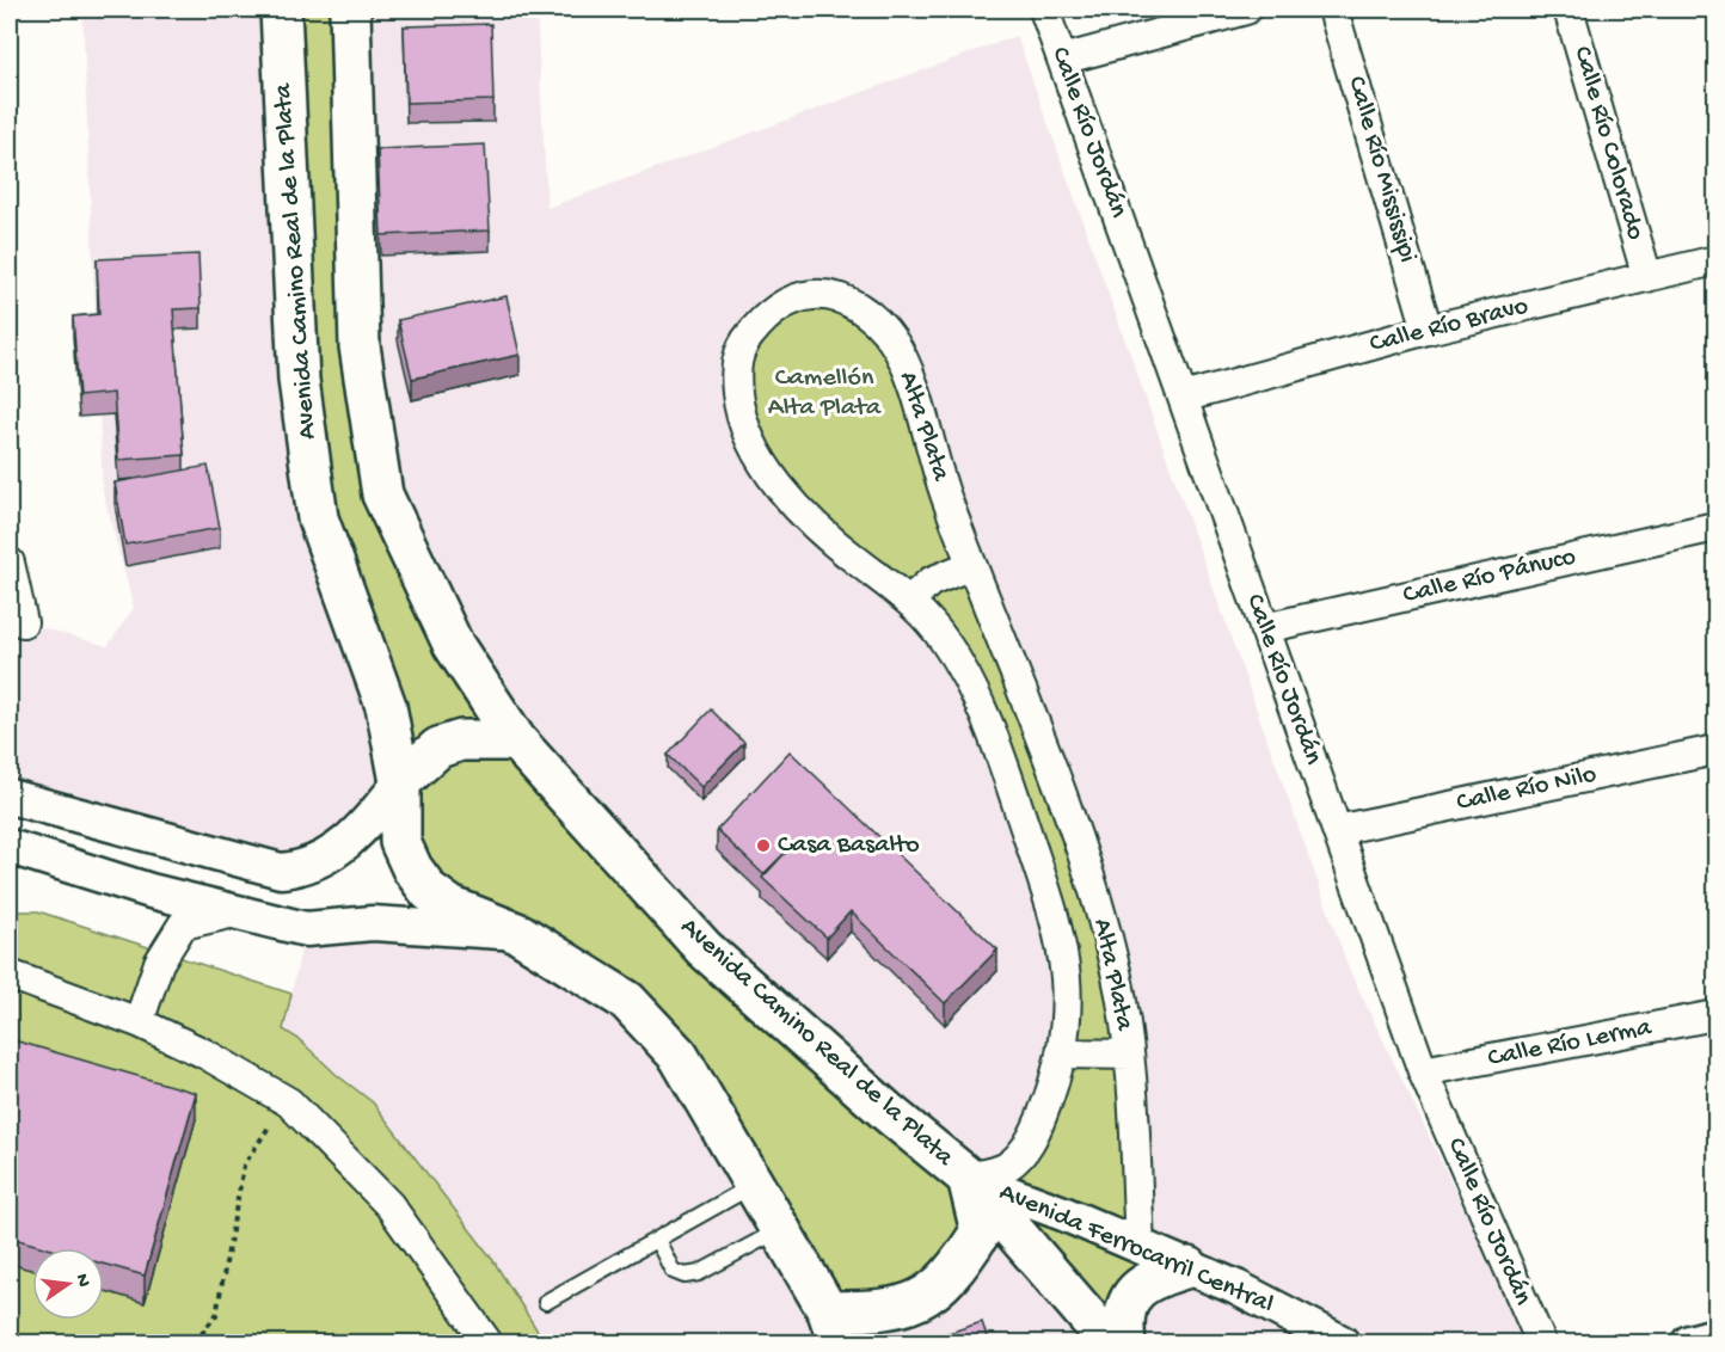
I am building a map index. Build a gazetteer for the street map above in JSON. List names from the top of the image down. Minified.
{"streets":{"main road":["Avenida Camino Real de la Plata"],"street":["Calle Río Jordán","Calle Río Colorado","Calle Río Mississipi","Calle Río Bravo","Alta Plata","Calle Río Pánuco","Calle Río Nilo","Calle Río Lerma","Avenida Ferrocarril Central"]},"crossings":[["Calle Río Jordán","Calle Río Bravo"],["Calle Río Jordán","Calle Río Pánuco"],["Calle Río Jordán","Calle Río Nilo"],["Calle Río Jordán","Calle Río Lerma"],["Calle Río Colorado","Calle Río Bravo"],["Calle Río Mississipi","Calle Río Bravo"],["Avenida Camino Real de la Plata","Alta Plata"],["Avenida Camino Real de la Plata","Avenida Ferrocarril Central"],["Alta Plata","Avenida Ferrocarril Central"]],"parks":["Camellón Alta Plata"],"places":["Casa Basalto"],"north":"right"}
